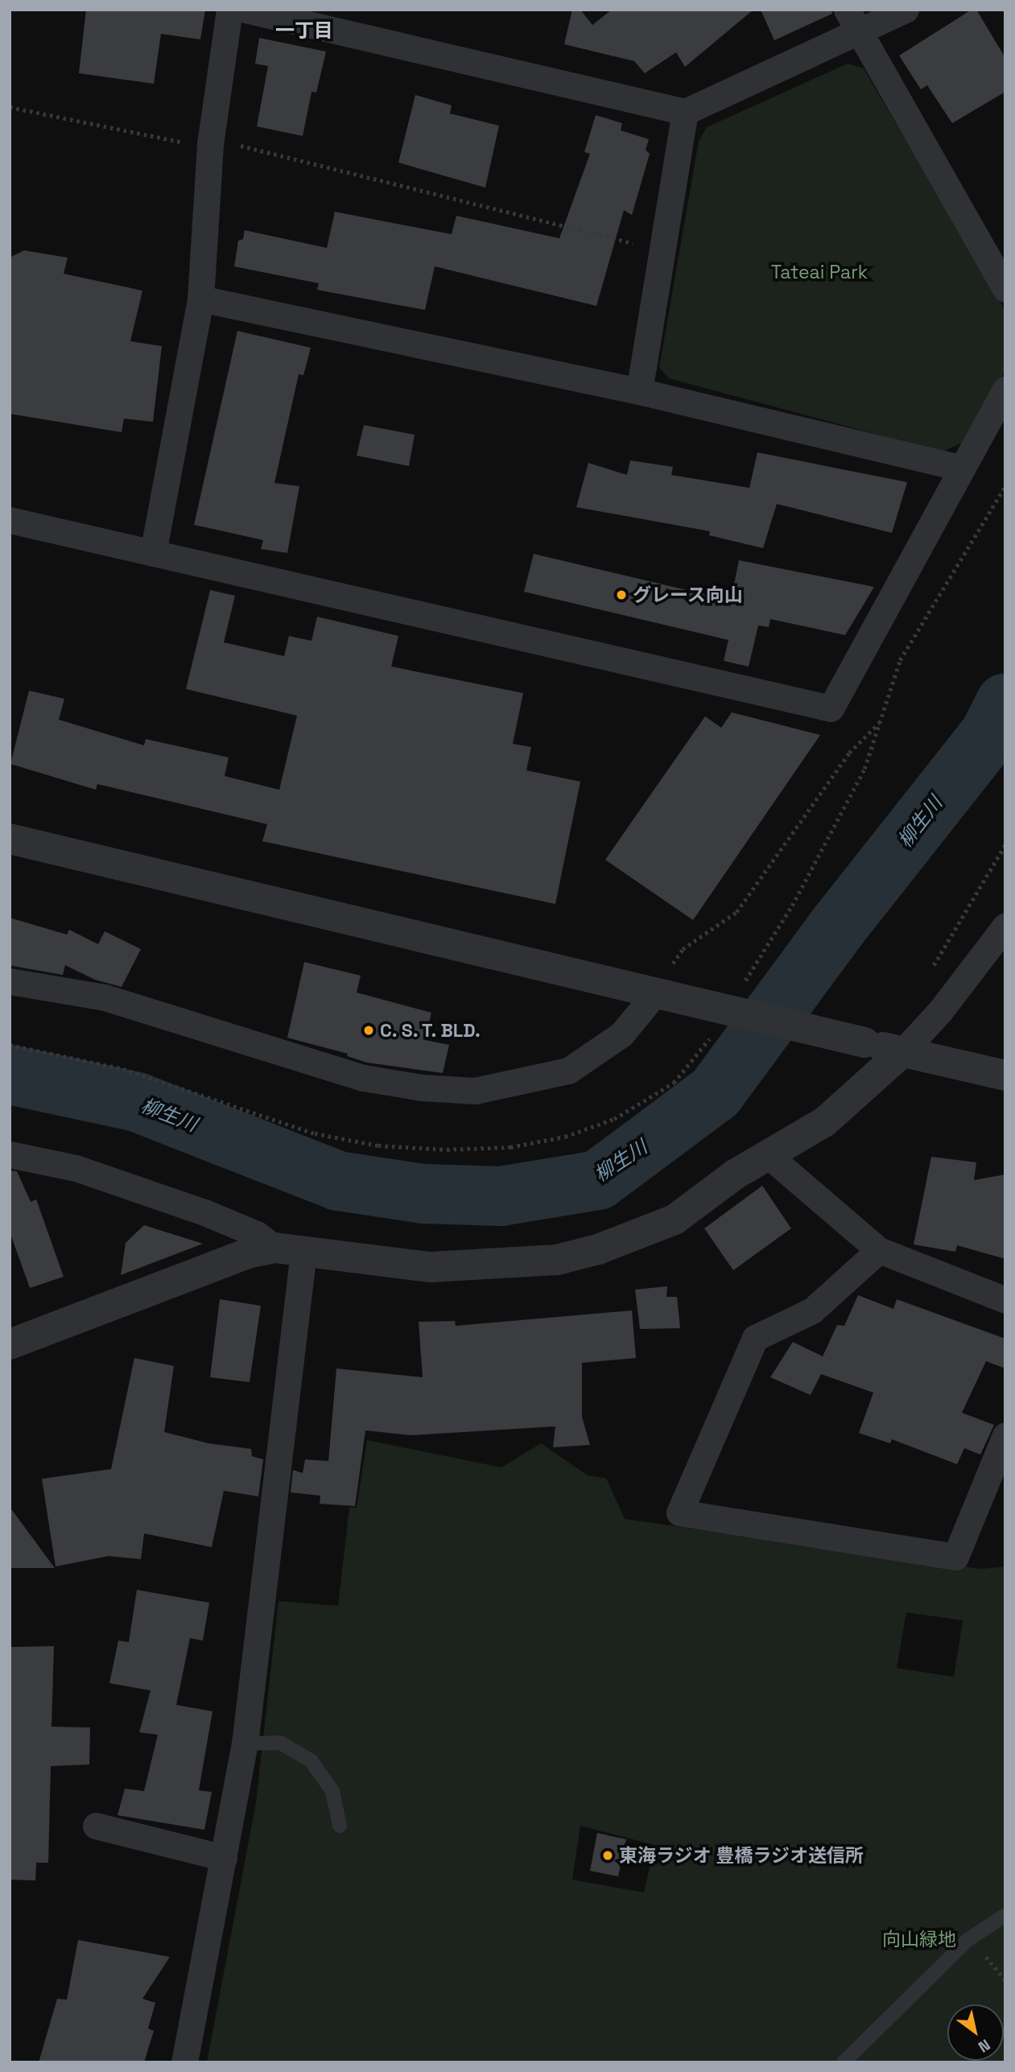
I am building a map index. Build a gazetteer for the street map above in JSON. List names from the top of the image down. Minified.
{"districts":["一丁目"],"water":["柳生川"],"parks":["Tateai Park","向山緑地"],"places":["グレース向山","C. S. T. BLD.","東海ラジオ 豊橋ラジオ送信所"],"north":"bottom right"}
